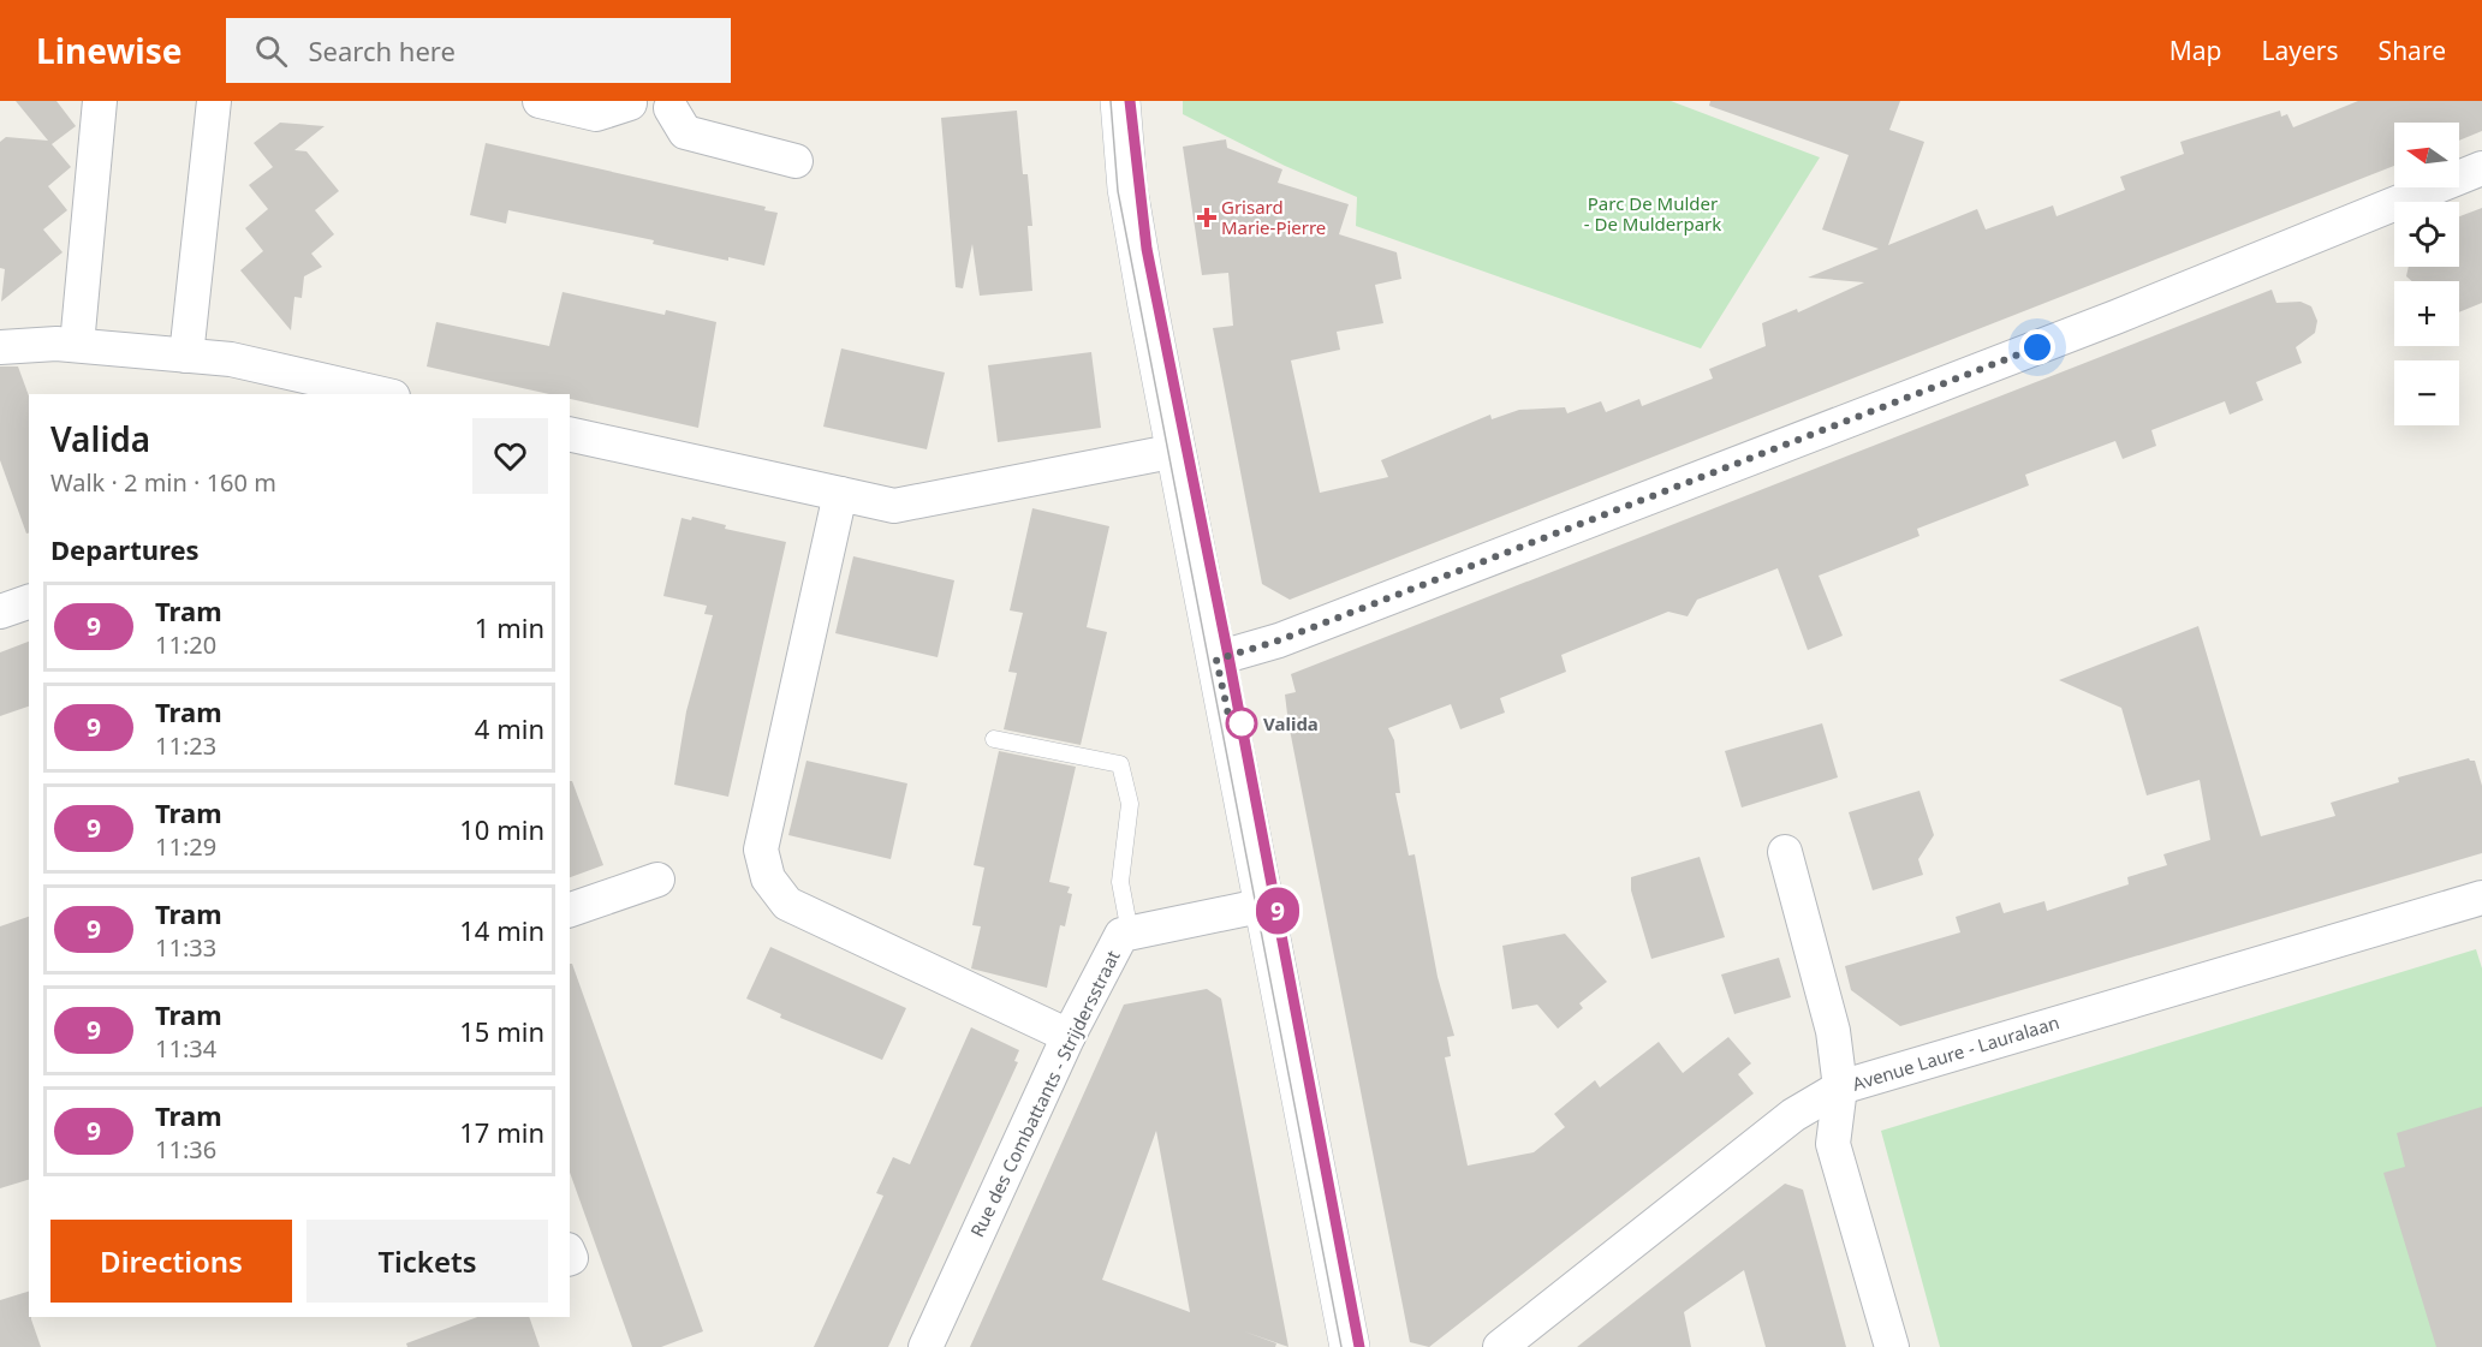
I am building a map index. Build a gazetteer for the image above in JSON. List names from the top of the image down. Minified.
{"streets":{"street":["Avenue Laure - Lauralaan","Rue des Combattants - Strijdersstraat"]},"parks":["Parc De Mulder - De Mulderpark"],"places":{"health":["Grisard Marie-Pierre"],"other":["Valida"]},"lines":["tram line 9"],"north":"left","page":{"header":"Linewise","search":"Search here","nav":["Map","Layers","Share"],"on_map":"9","map_buttons":["+","−"],"heading":[["Valida","Walk · 2 min · 160 m"],"Departures"],"list":[{"mark":"9","name":"Tram","note":"11:20","value":"1 min"},{"mark":"9","name":"Tram","note":"11:23","value":"4 min"},{"mark":"9","name":"Tram","note":"11:29","value":"10 min"},{"mark":"9","name":"Tram","note":"11:33","value":"14 min"},{"mark":"9","name":"Tram","note":"11:34","value":"15 min"},{"mark":"9","name":"Tram","note":"11:36","value":"17 min"}],"buttons":["Directions","Tickets"]}}
